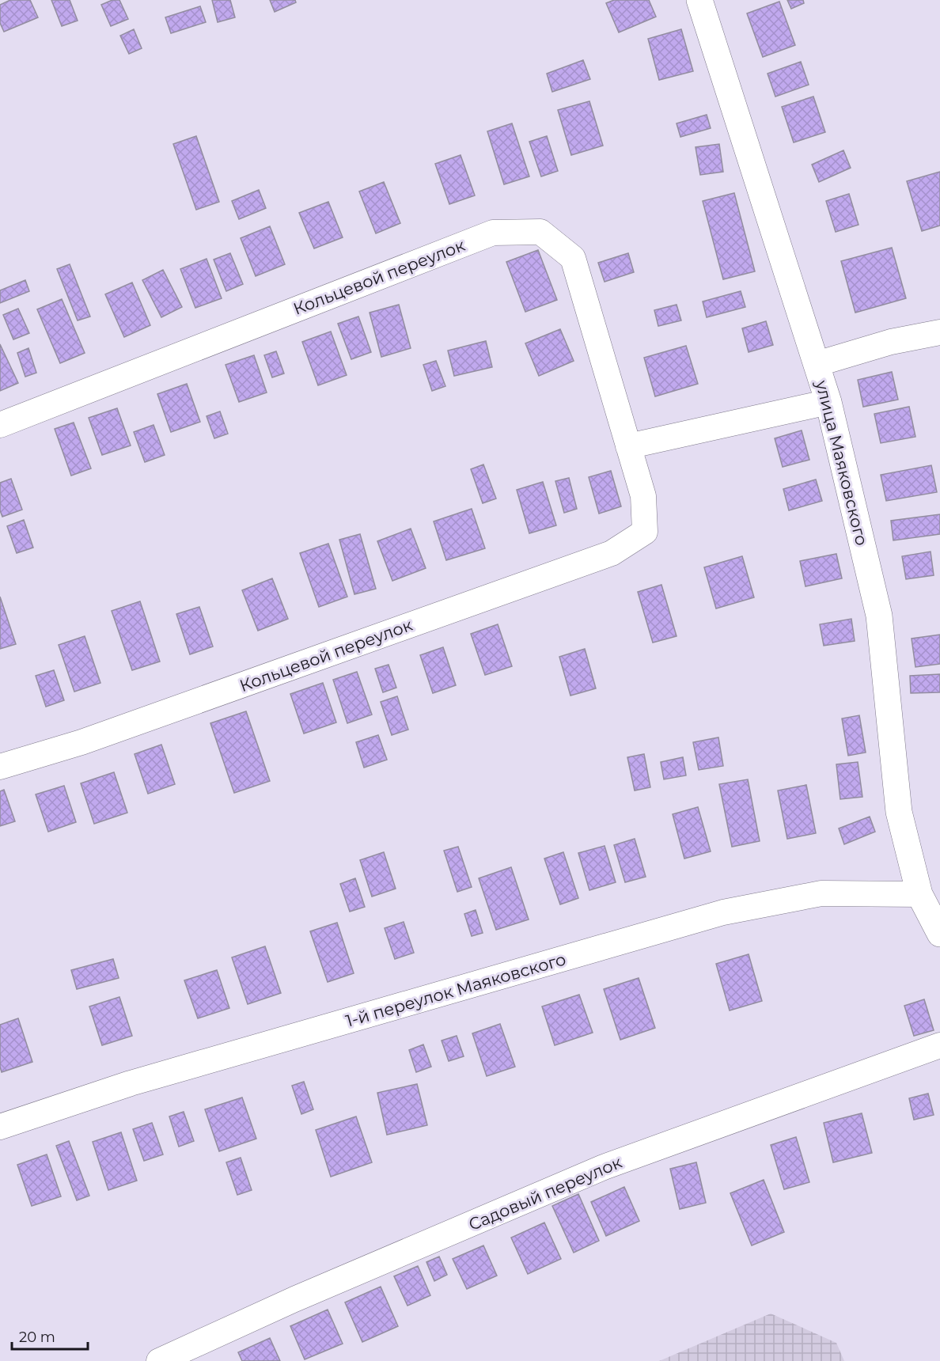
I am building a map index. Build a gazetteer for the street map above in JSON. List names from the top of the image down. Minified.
{"streets":{"street":["Кольцевой переулок","улица Маяковского","1-й переулок Маяковского","Садовый переулок"]},"crossings":[["улица Маяковского","1-й переулок Маяковского"]],"scale_bar":"20 m"}
